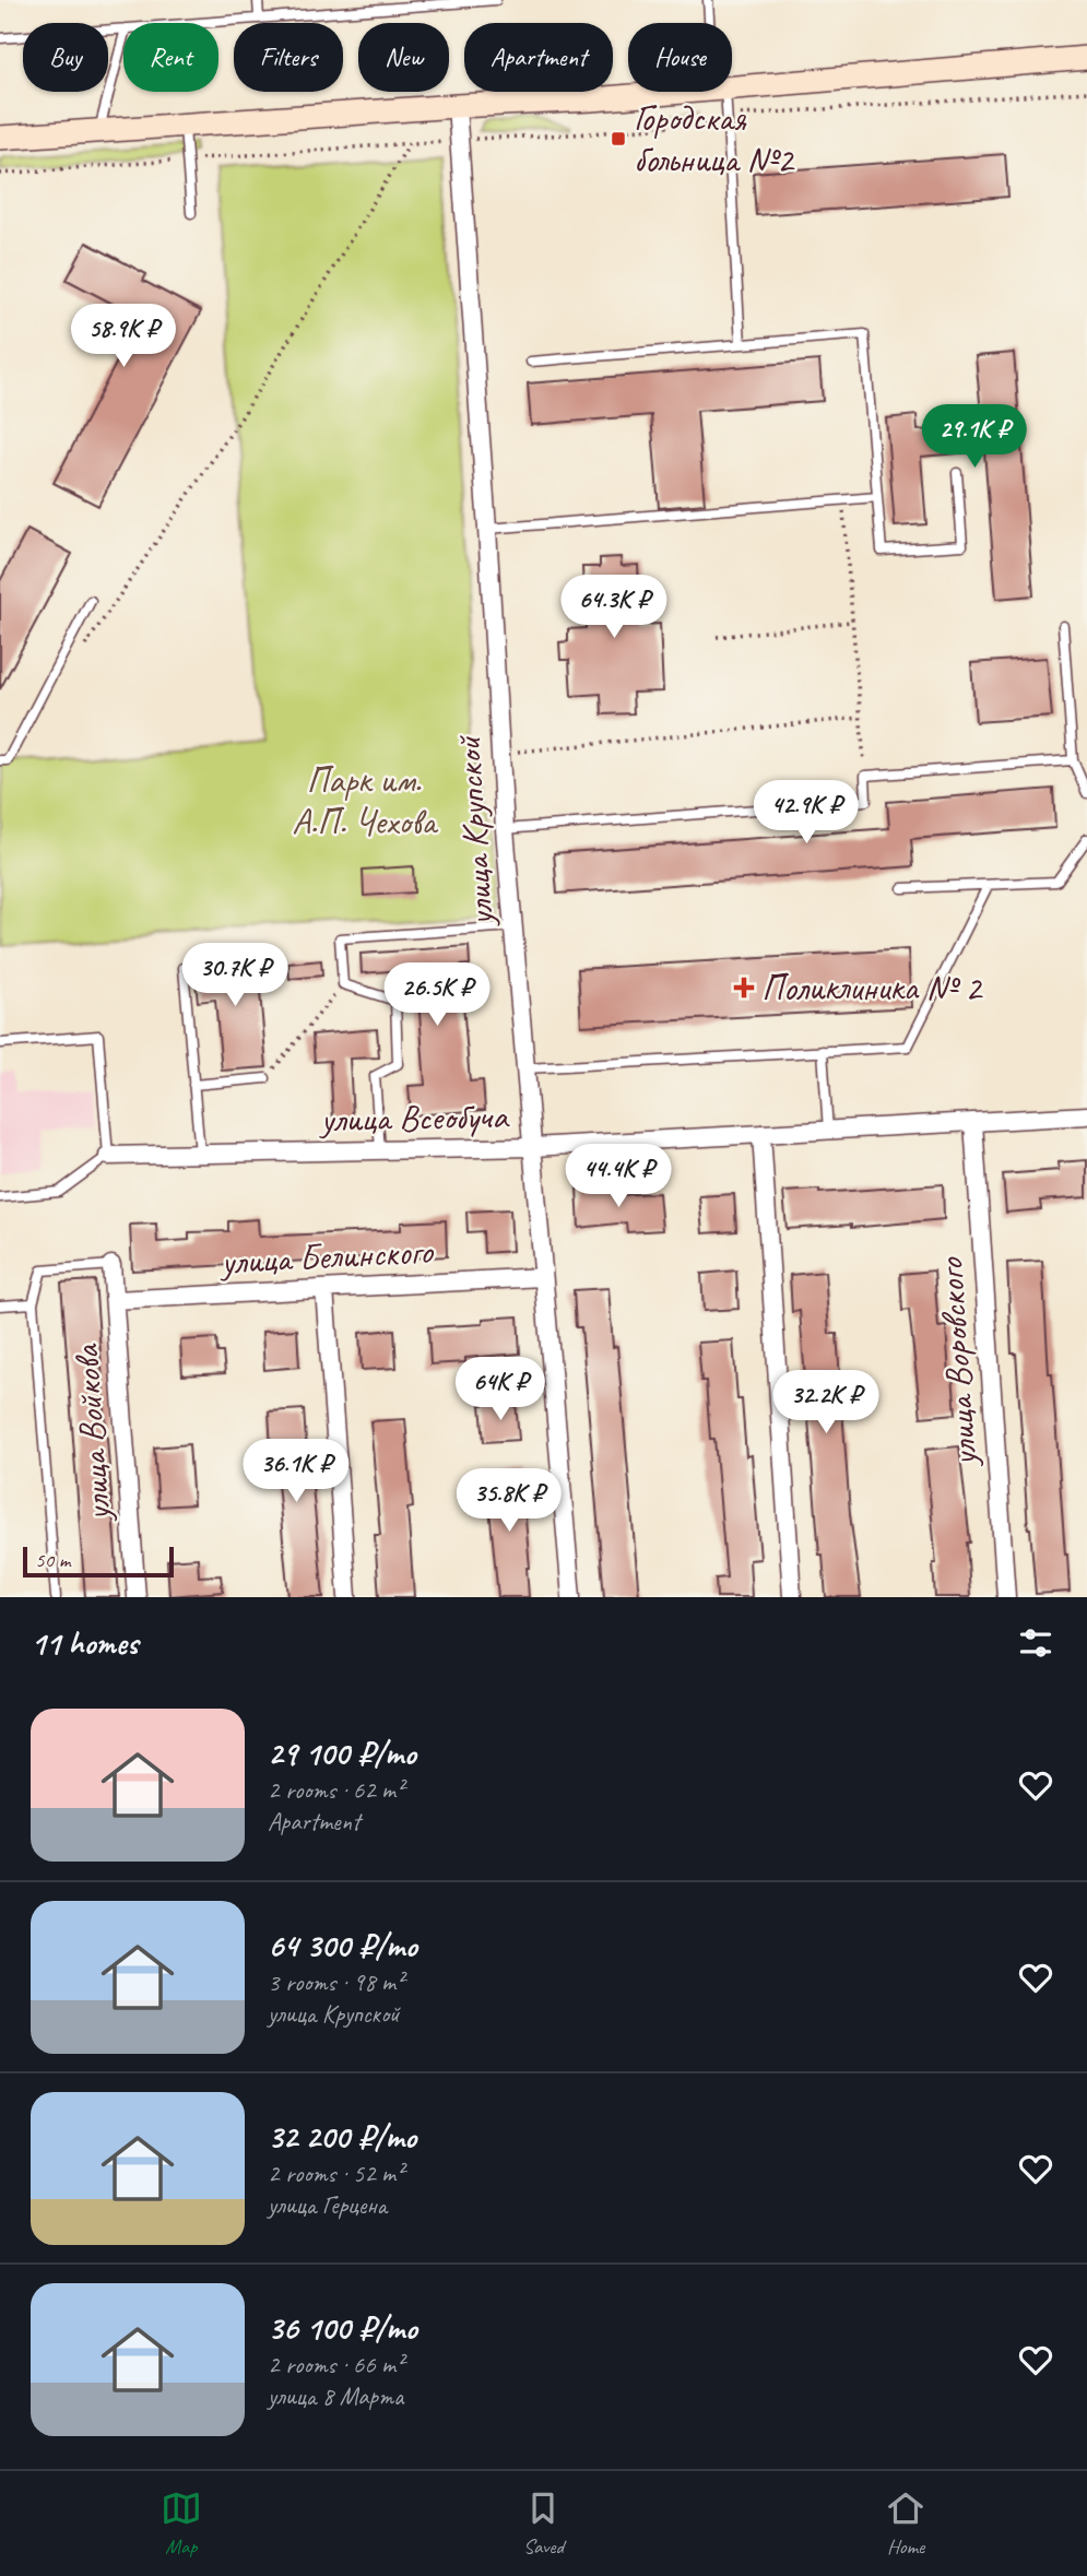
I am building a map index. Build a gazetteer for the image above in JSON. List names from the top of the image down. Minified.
{"streets":{"street":["улица Крупской","улица Всеобуча","улица Белинского","улица Воровского","улица Войкова"]},"crossings":[["улица Крупской","улица Всеобуча"],["улица Крупской","улица Белинского"],["улица Всеобуча","улица Воровского"],["улица Белинского","улица Войкова"]],"parks":["Парк им. А.П. Чехова"],"places":{"transit":["Городская больница №2"],"health":["Поликлиника № 2"]},"scale_bar":"50 m","page":{"chip":["Buy","Rent","Filters","New","Apartment","House"],"price":["58.9K ₽","29.1K ₽","64.3K ₽","42.9K ₽","30.7K ₽","26.5K ₽","44.4K ₽","64K ₽","32.2K ₽","36.1K ₽","35.8K ₽"],"scale":"50 m","heading":"11 homes","list":[{"name":"29 100 ₽/mo","note":"2 rooms · 62 m² · Apartment"},{"name":"64 300 ₽/mo","note":"3 rooms · 98 m² · улица Крупской"},{"name":"32 200 ₽/mo","note":"2 rooms · 52 m² · улица Герцена"},{"name":"36 100 ₽/mo","note":"2 rooms · 66 m² · улица 8 Марта"}],"tabs":["Map","Saved","Home"]}}
